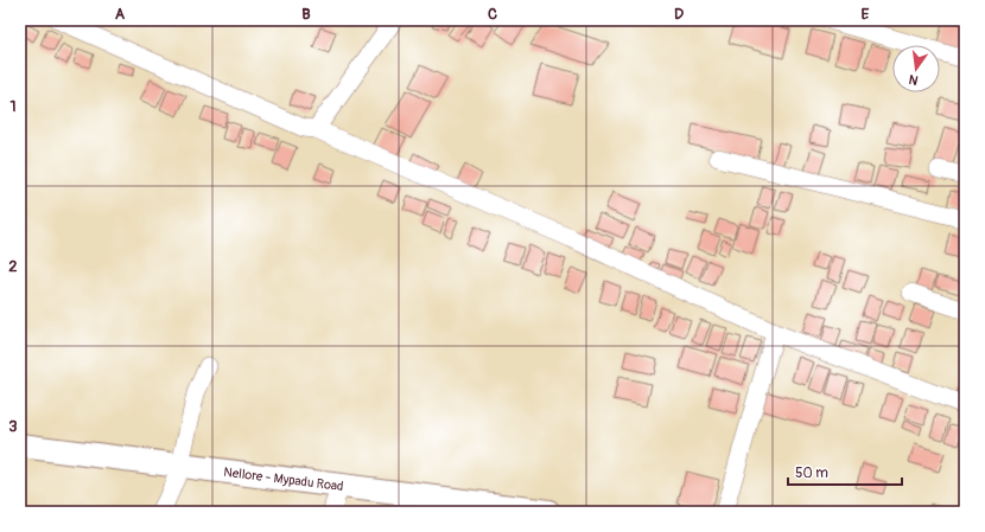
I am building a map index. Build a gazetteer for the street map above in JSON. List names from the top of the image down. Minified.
{"streets":{"main road":["Nellore - Mypadu Road"]},"scale_bar":"50 m","north":"bottom","grid":{"columns":["A","B","C","D","E"],"rows":["1","2","3"]}}
